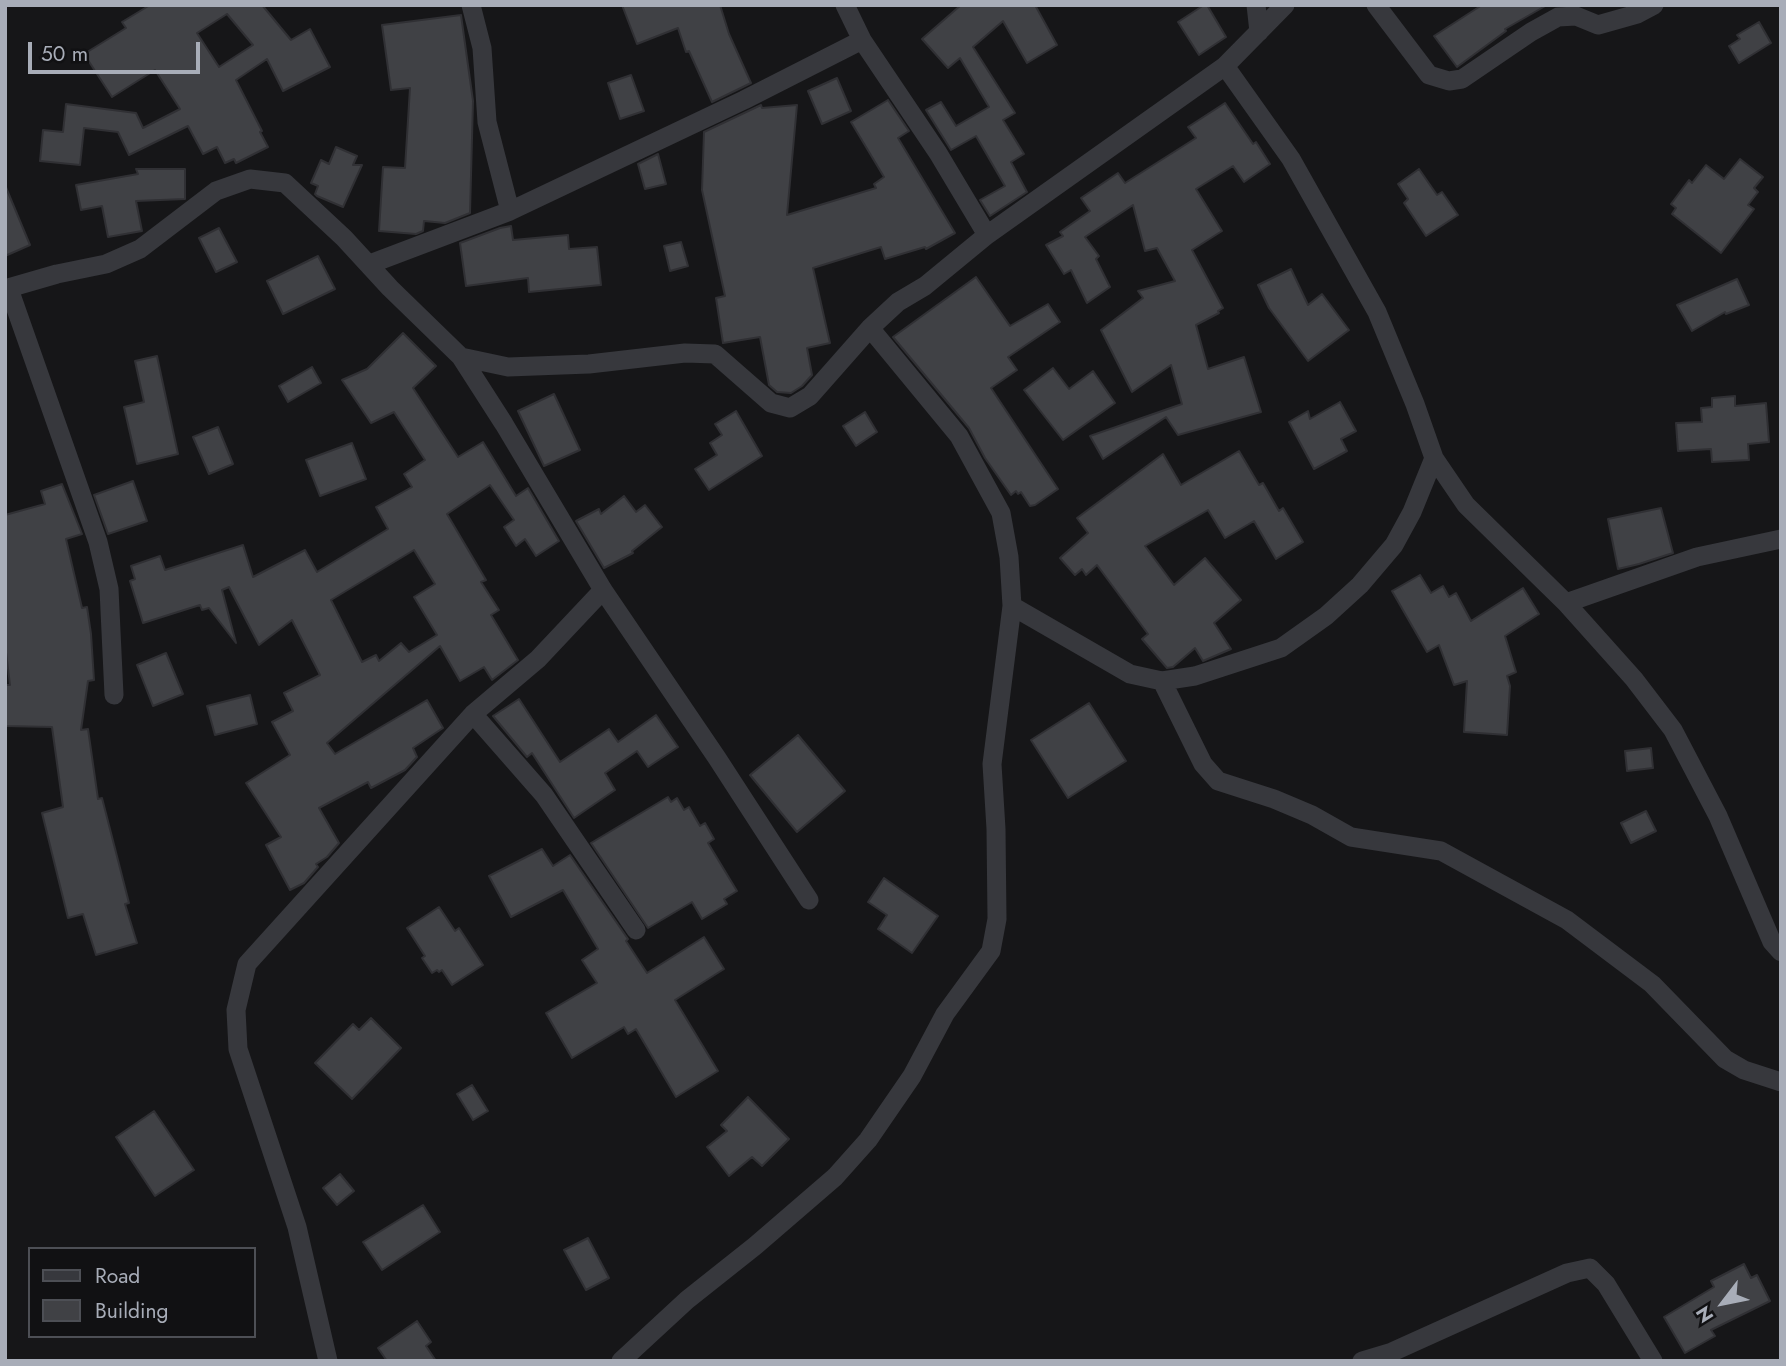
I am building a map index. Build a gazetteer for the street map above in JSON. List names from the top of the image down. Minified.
{"legend":["Road","Building"],"scale_bar":"50 m","north":"bottom left"}
